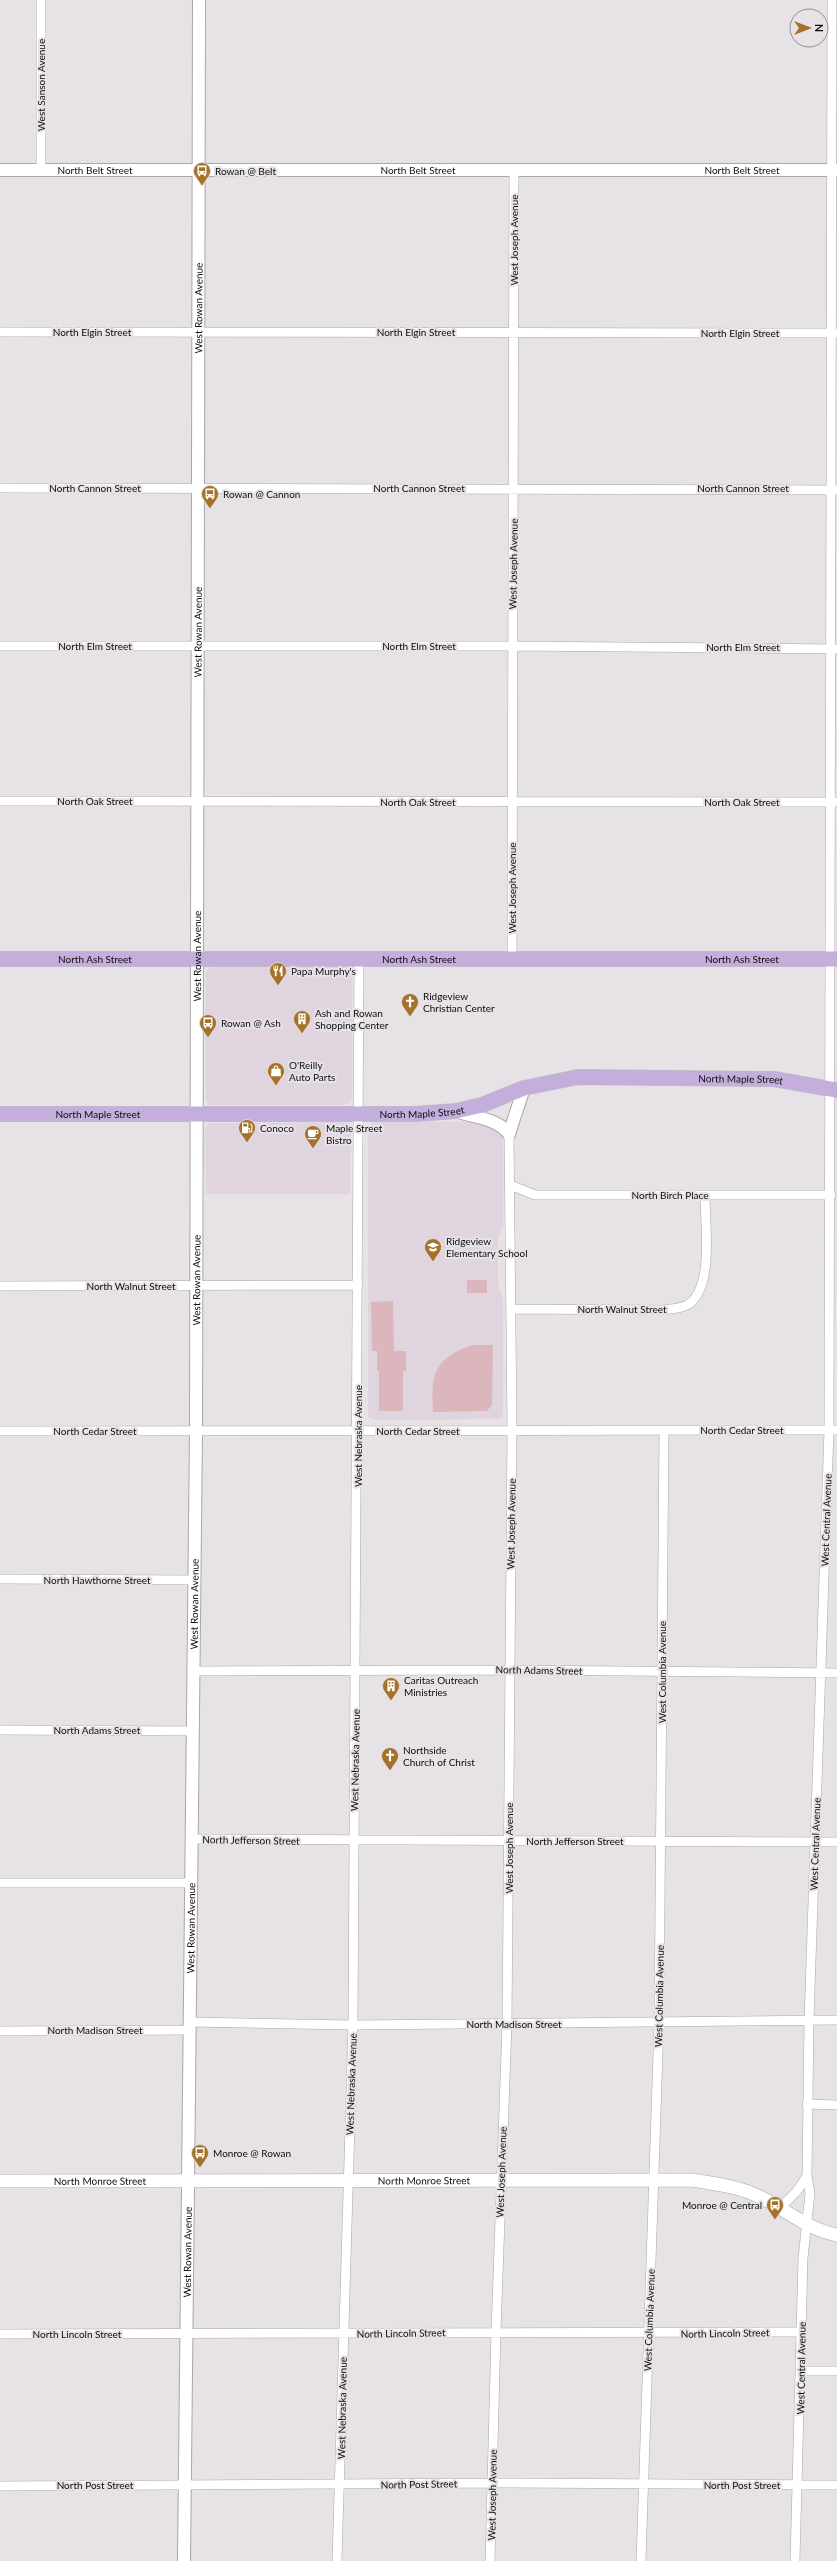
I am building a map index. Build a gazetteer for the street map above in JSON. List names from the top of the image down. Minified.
{"streets":{"main road":["North Ash Street","North Maple Street","North Monroe Street"],"street":["West Sanson Avenue","North Belt Street","West Joseph Avenue","West Rowan Avenue","North Elgin Street","North Cannon Street","North Elm Street","North Oak Street","North Birch Place","North Walnut Street","North Cedar Street","West Nebraska Avenue","West Central Avenue","North Hawthorne Street","North Adams Street","West Columbia Avenue","North Jefferson Street","North Madison Street","North Lincoln Street","North Post Street"]},"crossings":[["West Sanson Avenue","North Belt Street"],["North Belt Street","West Joseph Avenue"],["North Belt Street","West Rowan Avenue"],["North Belt Street","West Central Avenue"],["West Joseph Avenue","North Elgin Street"],["West Joseph Avenue","North Cannon Street"],["West Joseph Avenue","North Elm Street"],["West Joseph Avenue","North Oak Street"],["West Joseph Avenue","North Ash Street"],["West Joseph Avenue","North Birch Place"],["West Joseph Avenue","North Walnut Street"],["West Joseph Avenue","North Cedar Street"],["West Joseph Avenue","North Adams Street"],["West Joseph Avenue","North Jefferson Street"],["West Joseph Avenue","North Madison Street"],["West Joseph Avenue","North Monroe Street"],["West Joseph Avenue","North Lincoln Street"],["West Joseph Avenue","North Post Street"],["West Rowan Avenue","North Elgin Street"],["West Rowan Avenue","North Cannon Street"],["West Rowan Avenue","North Elm Street"],["West Rowan Avenue","North Oak Street"],["West Rowan Avenue","North Ash Street"],["West Rowan Avenue","North Maple Street"],["West Rowan Avenue","North Walnut Street"],["West Rowan Avenue","North Cedar Street"],["West Rowan Avenue","North Hawthorne Street"],["West Rowan Avenue","North Adams Street"],["West Rowan Avenue","North Jefferson Street"],["West Rowan Avenue","North Madison Street"],["West Rowan Avenue","North Monroe Street"],["West Rowan Avenue","North Lincoln Street"],["West Rowan Avenue","North Post Street"],["North Elgin Street","West Central Avenue"],["North Cannon Street","West Central Avenue"],["North Elm Street","West Central Avenue"],["North Oak Street","West Central Avenue"],["North Ash Street","West Nebraska Avenue"],["North Ash Street","West Central Avenue"],["North Maple Street","West Nebraska Avenue"],["North Maple Street","West Central Avenue"],["North Birch Place","North Walnut Street"],["North Birch Place","West Central Avenue"],["North Walnut Street","West Nebraska Avenue"],["North Cedar Street","West Nebraska Avenue"],["North Cedar Street","West Central Avenue"],["North Cedar Street","West Columbia Avenue"],["West Nebraska Avenue","North Adams Street"],["West Nebraska Avenue","North Jefferson Street"],["West Nebraska Avenue","North Madison Street"],["West Nebraska Avenue","North Monroe Street"],["West Nebraska Avenue","North Lincoln Street"],["West Nebraska Avenue","North Post Street"],["West Central Avenue","North Adams Street"],["West Central Avenue","North Jefferson Street"],["West Central Avenue","North Madison Street"],["West Central Avenue","North Monroe Street"],["West Central Avenue","North Lincoln Street"],["West Central Avenue","North Post Street"],["North Adams Street","West Columbia Avenue"],["West Columbia Avenue","North Jefferson Street"],["West Columbia Avenue","North Madison Street"],["West Columbia Avenue","North Monroe Street"],["West Columbia Avenue","North Lincoln Street"],["West Columbia Avenue","North Post Street"]],"places":{"bus stop":["Rowan @ Belt","Rowan @ Cannon","Rowan @ Ash","Monroe @ Rowan","Monroe @ Central"],"restaurant":["Papa Murphy's"],"church":["Ridgeview Christian Center","Northside Church of Christ"],"building":["Ash and Rowan Shopping Center","Caritas Outreach Ministries"],"shop":["O'Reilly Auto Parts"],"fuel station":["Conoco"],"cafe":["Maple Street Bistro"],"school or university":["Ridgeview Elementary School"]},"north":"right"}
